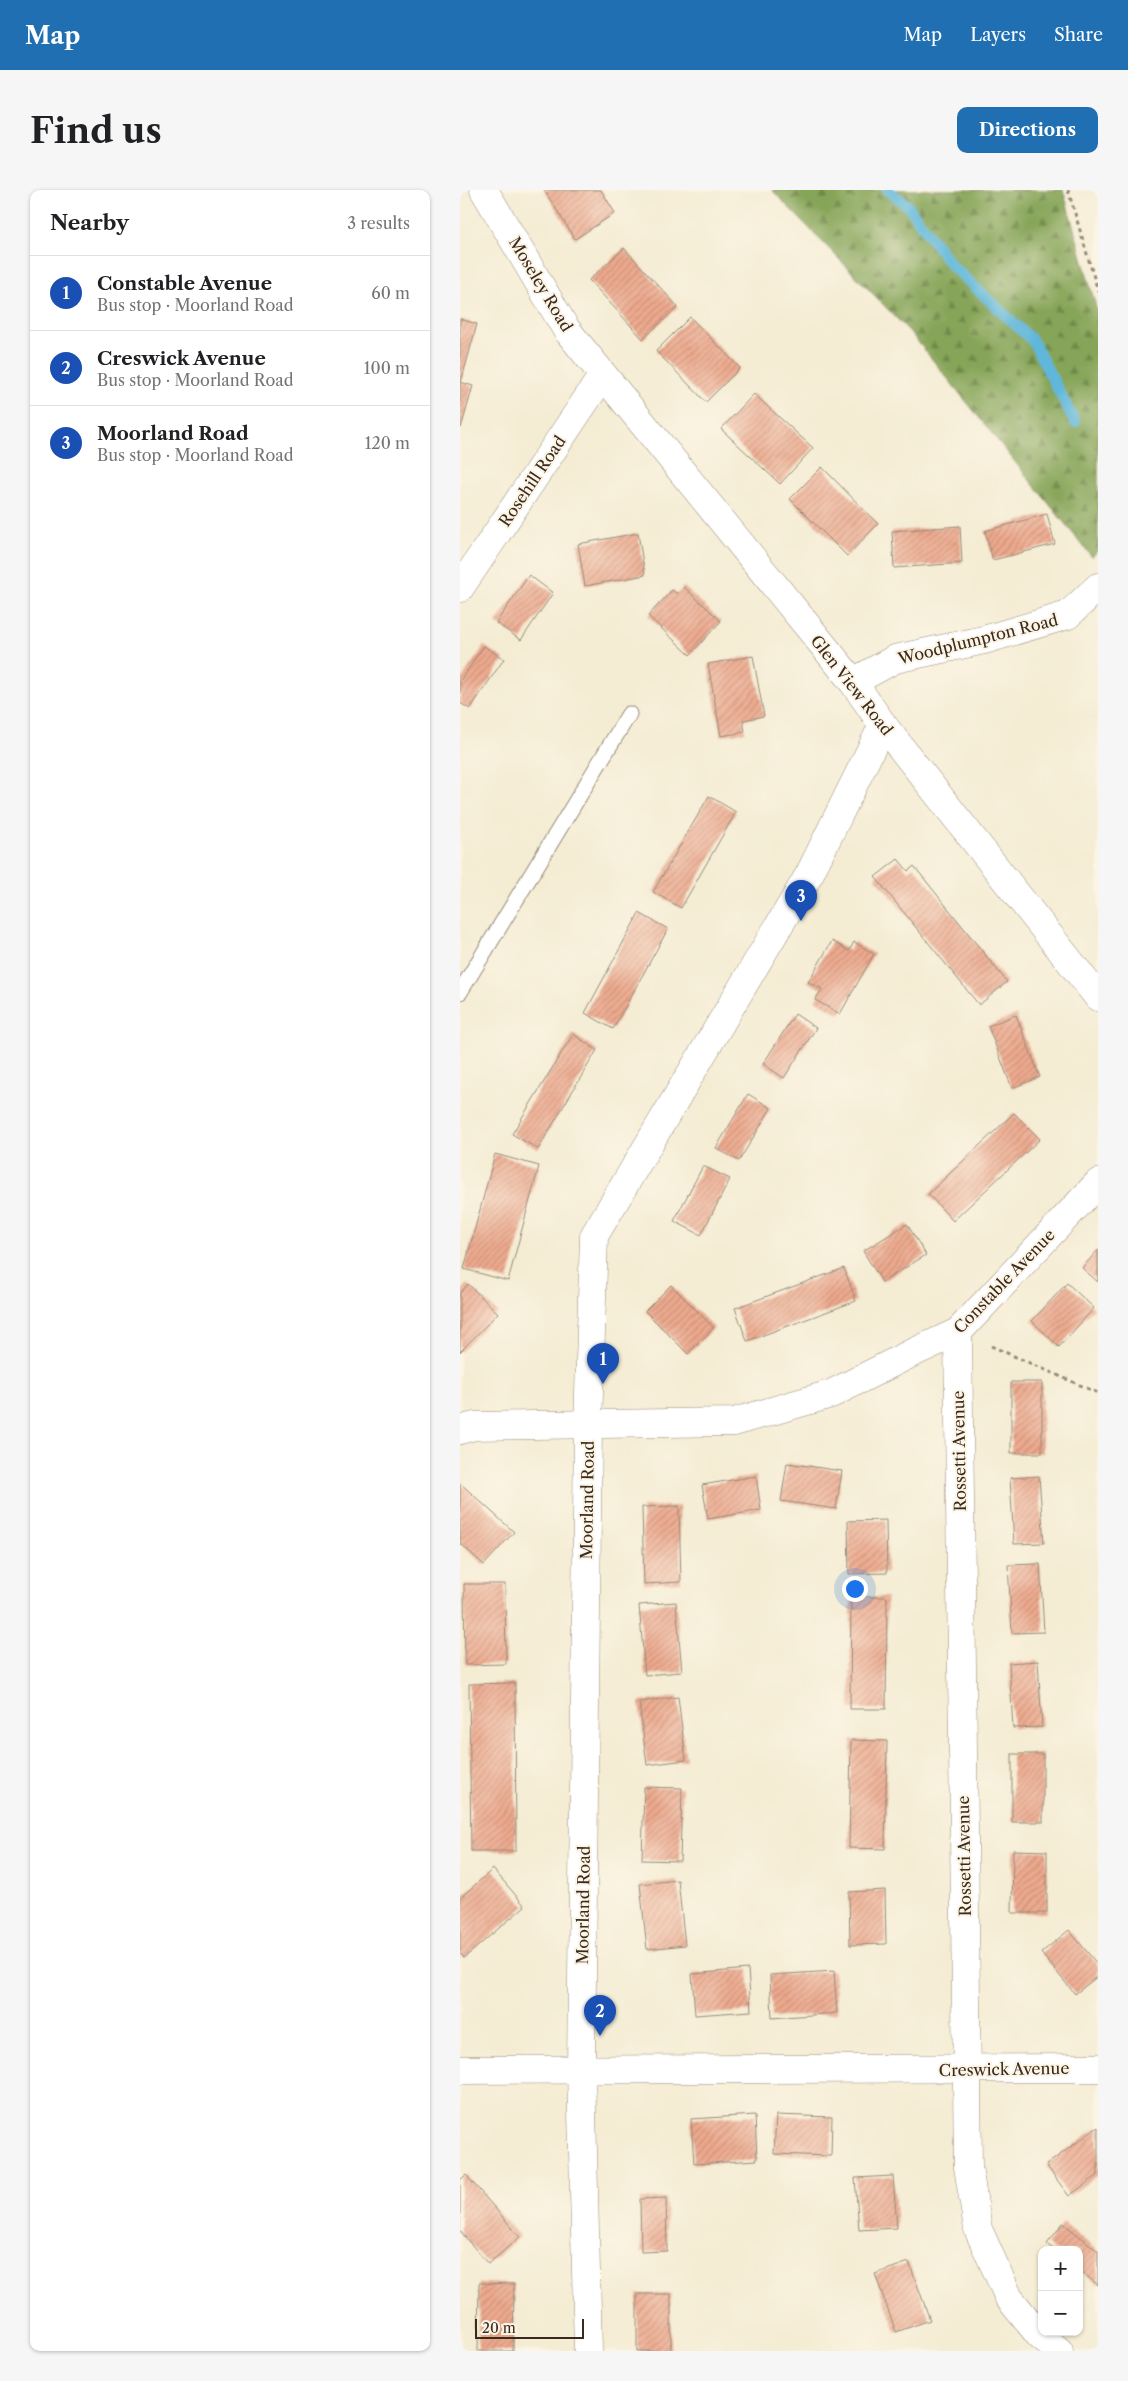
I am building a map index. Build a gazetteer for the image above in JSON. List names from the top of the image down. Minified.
{"streets":{"street":["Moseley Road","Rosehill Road","Woodplumpton Road","Glen View Road","Constable Avenue","Rossetti Avenue","Moorland Road","Creswick Avenue"]},"crossings":[["Moseley Road","Rosehill Road"],["Moseley Road","Glen View Road"],["Rosehill Road","Glen View Road"],["Woodplumpton Road","Glen View Road"],["Glen View Road","Moorland Road"],["Constable Avenue","Rossetti Avenue"],["Constable Avenue","Moorland Road"],["Rossetti Avenue","Creswick Avenue"],["Moorland Road","Creswick Avenue"]],"scale_bar":"20 m","page":{"header":"Map","nav":["Map","Layers","Share"],"buttons":"Directions","title":"Find us","heading":["Nearby","3 results"],"list":[{"mark":"1","name":"Constable Avenue","note":"Bus stop · Moorland Road","value":"60 m"},{"mark":"2","name":"Creswick Avenue","note":"Bus stop · Moorland Road","value":"100 m"},{"mark":"3","name":"Moorland Road","note":"Bus stop · Moorland Road","value":"120 m"}],"pins":["3","1","2"],"map_buttons":["+","−"],"scale":"20 m"}}
